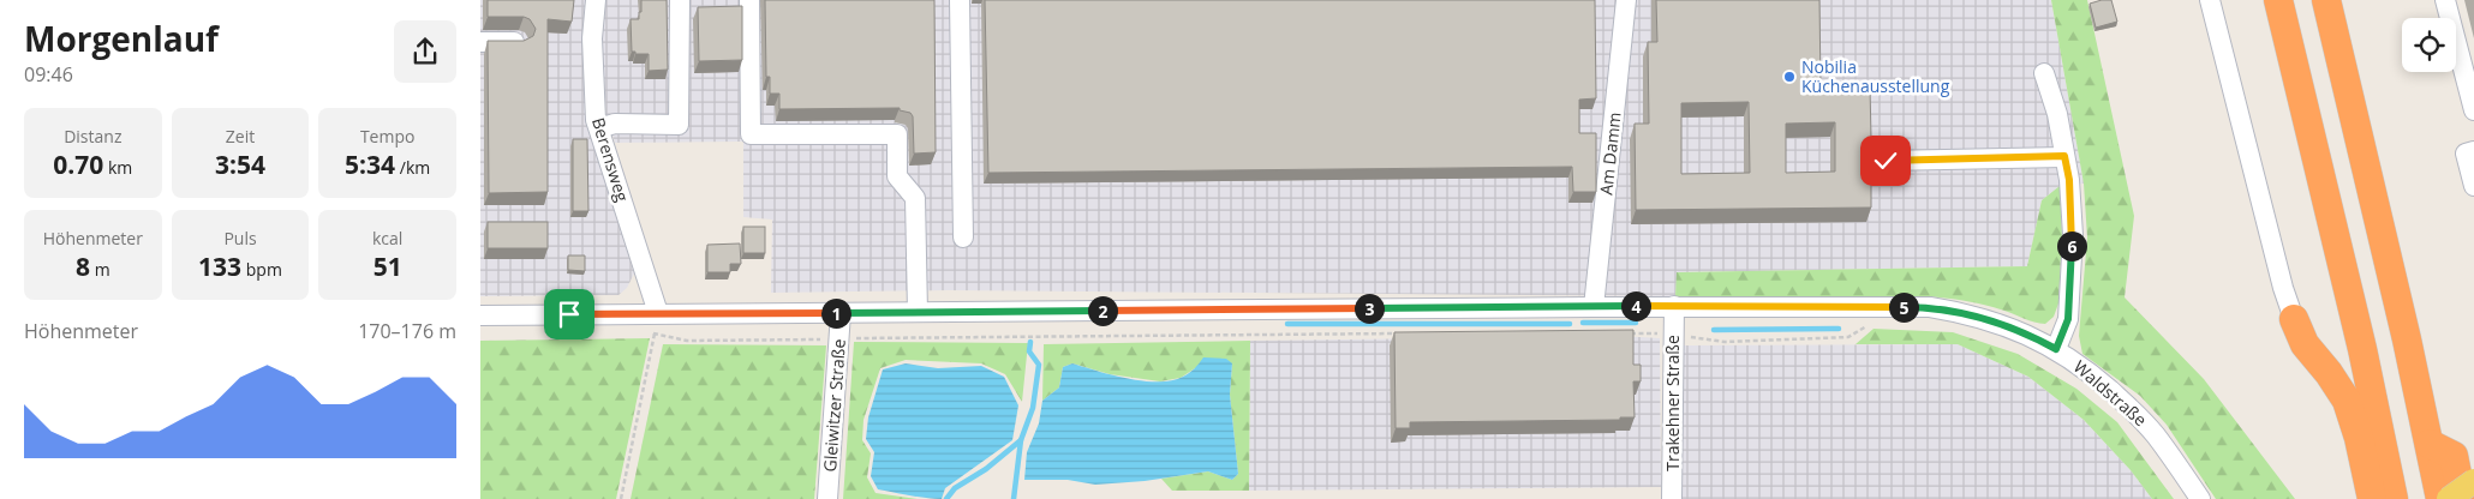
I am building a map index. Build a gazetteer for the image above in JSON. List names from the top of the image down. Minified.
{"streets":{"street":["Am Damm","Berensweg","Waldstraße","Trakehner Straße","Gleiwitzer Straße"]},"crossings":[["Am Damm","Waldstraße"],["Berensweg","Waldstraße"],["Waldstraße","Trakehner Straße"],["Waldstraße","Gleiwitzer Straße"]],"places":["Nobilia Küchenausstellung"],"page":{"heading":["Morgenlauf","09:46"],"stats":[["Distanz","0.70 km"],["Zeit","3:54"],["Tempo","5:34 /km"],["Höhenmeter","8 m"],["Puls","133 bpm"],["kcal","51"]],"pins":["6","4","5","3","2","1"],"chart":["Höhenmeter","170–176 m"]}}
